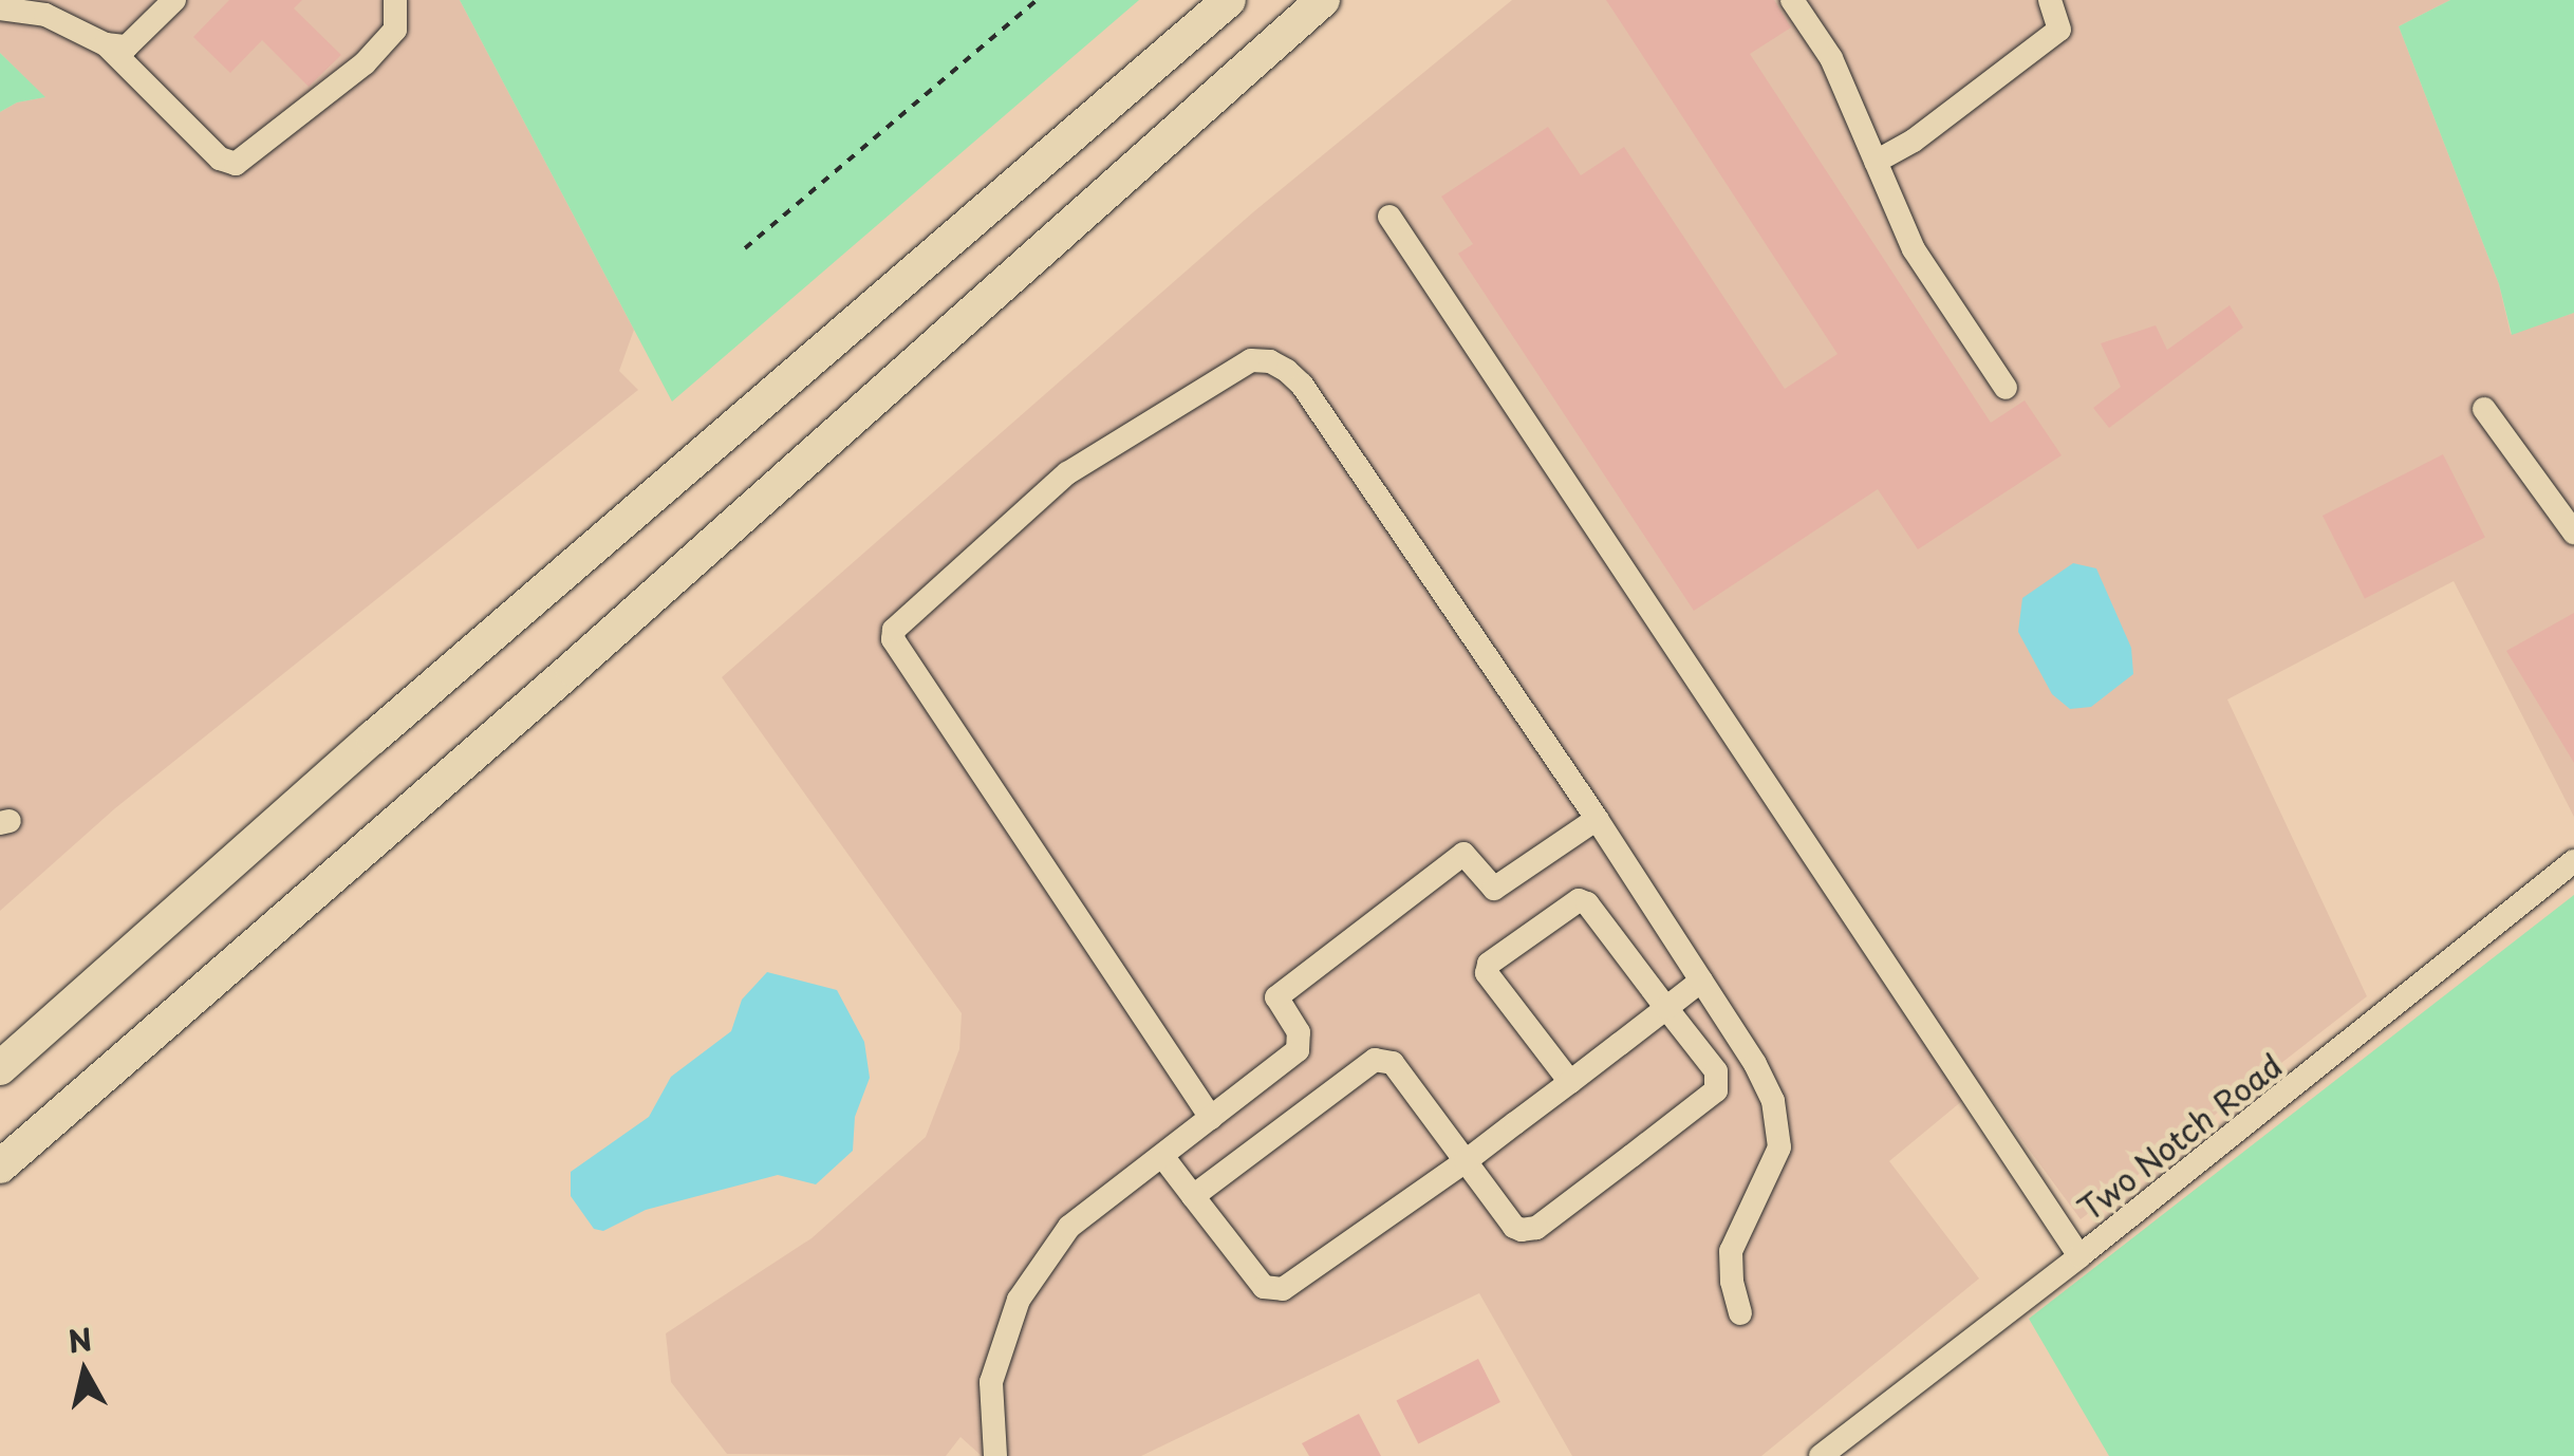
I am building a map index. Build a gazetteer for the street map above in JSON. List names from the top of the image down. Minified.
{"streets":{"street":["Two Notch Road"]},"north":"top"}
